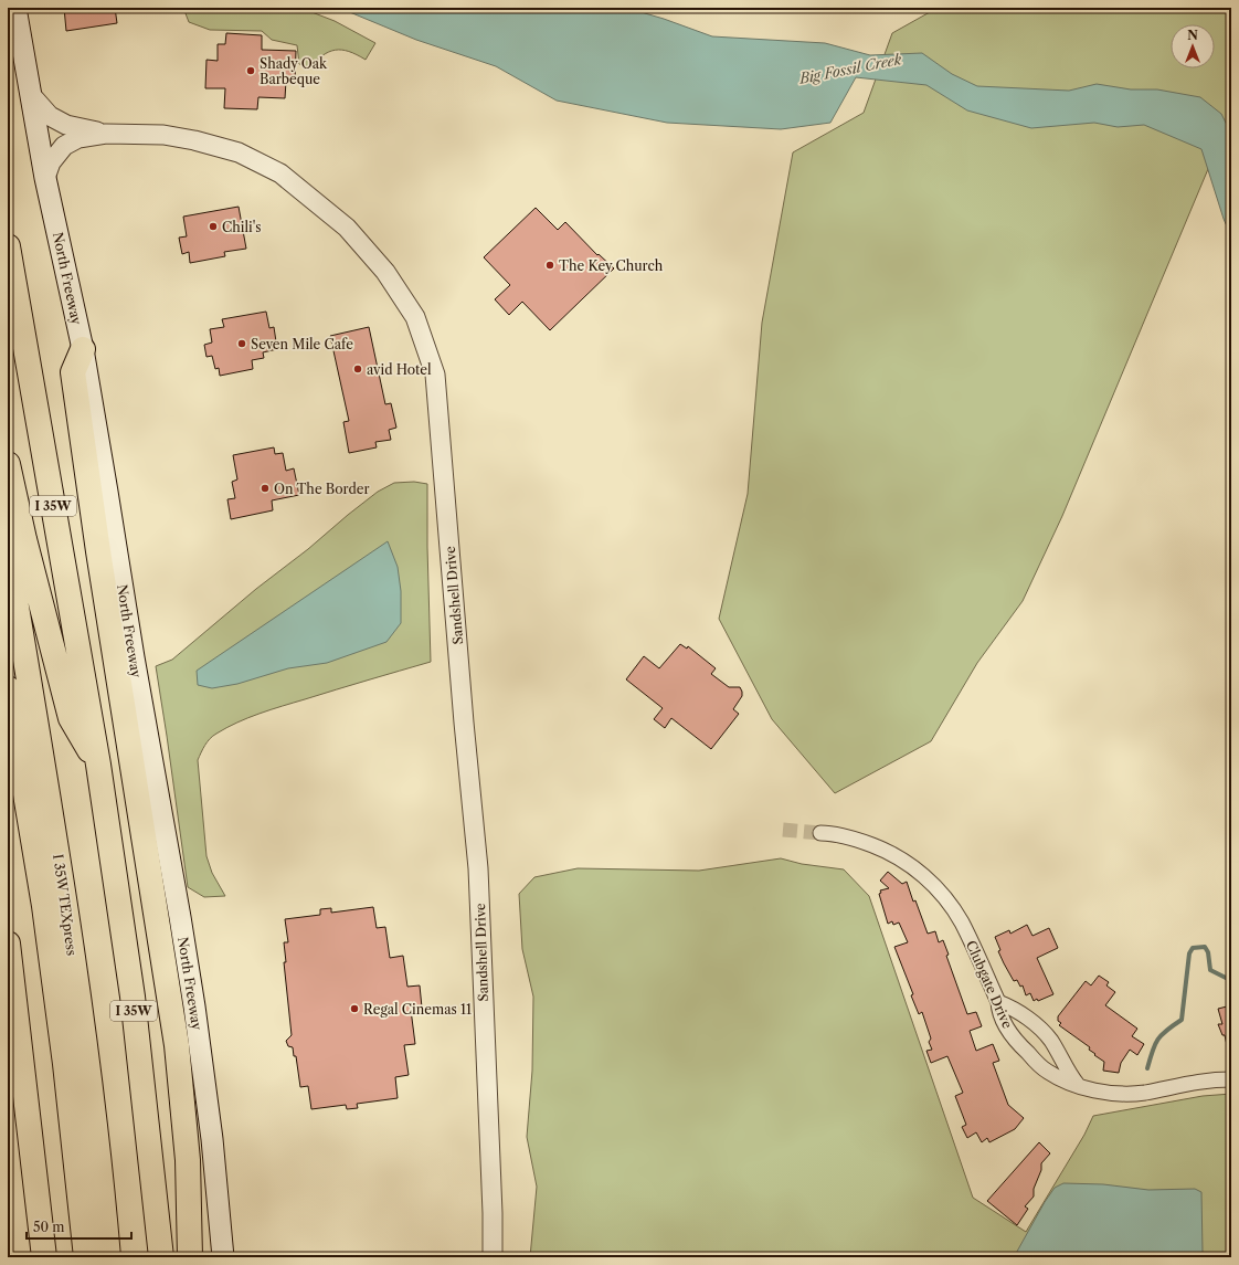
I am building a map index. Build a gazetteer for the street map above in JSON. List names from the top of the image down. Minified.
{"streets":{"highway":["I 35W","I 35W TEXpress"],"main road":["North Freeway"],"street":["Sandshell Drive","Clubgate Drive"]},"crossings":[["North Freeway","Sandshell Drive"]],"water":["Big Fossil Creek"],"places":["Shady Oak Barbeque","Chili's","The Key Church","Seven Mile Cafe","avid Hotel","On The Border","Regal Cinemas 11"],"scale_bar":"50 m","north":"top"}
